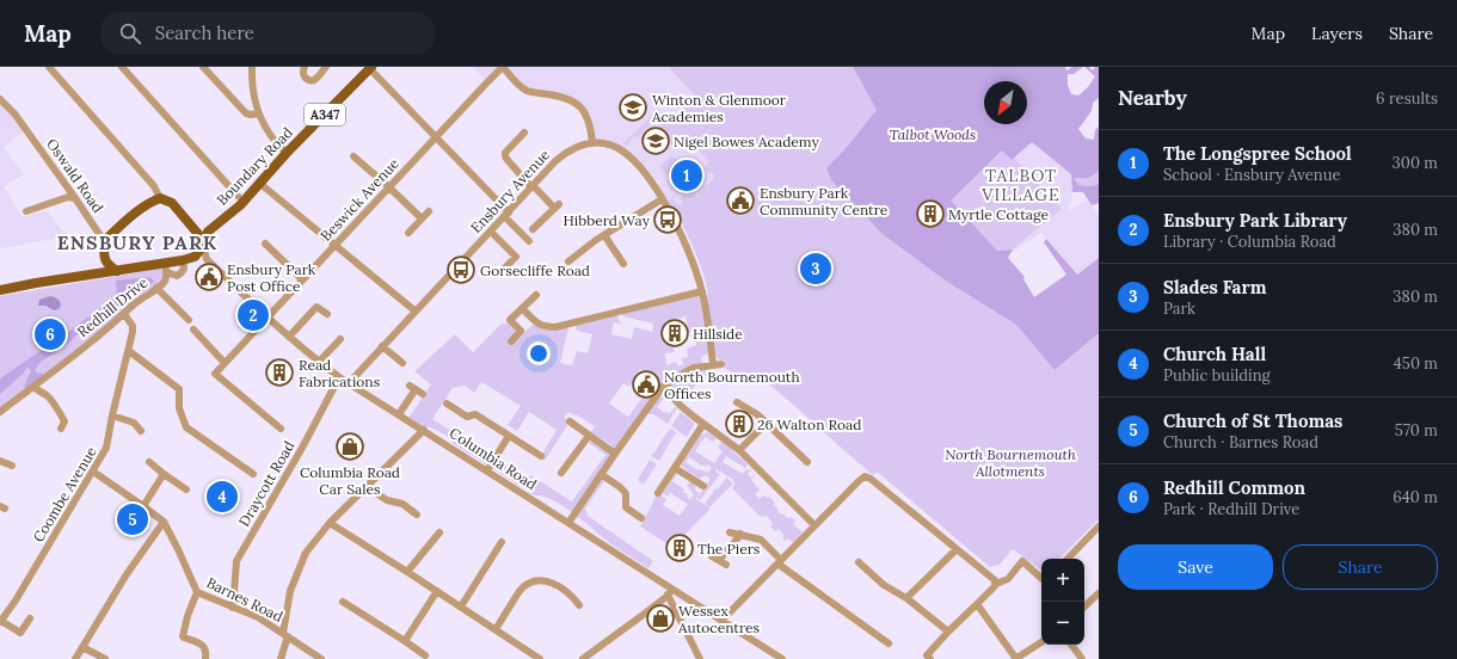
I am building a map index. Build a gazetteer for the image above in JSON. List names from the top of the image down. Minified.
{"streets":{"main road":["A347","Boundary Road"],"street":["Oswald Road","Ensbury Avenue","Beswick Avenue","Redhill Drive","Columbia Road","Draycott Road","Coombe Avenue","Barnes Road"]},"crossings":[["A347","Boundary Road"],["Ensbury Avenue","Columbia Road"],["Beswick Avenue","Columbia Road"],["Redhill Drive","Coombe Avenue"],["Columbia Road","Draycott Road"],["Draycott Road","Barnes Road"],["Coombe Avenue","Barnes Road"]],"districts":["TALBOT VILLAGE","ENSBURY PARK"],"parks":["Talbot Woods","North Bournemouth Allotments"],"places":{"school or university":["Winton & Glenmoor Academies","Nigel Bowes Academy"],"public building":["Ensbury Park Community Centre","Ensbury Park Post Office","North Bournemouth Offices"],"building":["Myrtle Cottage","Hillside","Read Fabrications","26 Walton Road","The Piers"],"bus stop":["Hibberd Way","Gorsecliffe Road"],"shop":["Columbia Road Car Sales","Wessex Autocentres"]},"north":"bottom left","page":{"header":"Map","search":"Search here","nav":["Map","Layers","Share"],"heading":["Nearby","6 results"],"list":[{"mark":"1","name":"The Longspree School","note":"School · Ensbury Avenue","value":"300 m"},{"mark":"2","name":"Ensbury Park Library","note":"Library · Columbia Road","value":"380 m"},{"mark":"3","name":"Slades Farm","note":"Park","value":"380 m"},{"mark":"4","name":"Church Hall","note":"Public building","value":"450 m"},{"mark":"5","name":"Church of St Thomas","note":"Church · Barnes Road","value":"570 m"},{"mark":"6","name":"Redhill Common","note":"Park · Redhill Drive","value":"640 m"}],"pins":["1","3","2","6","4","5"],"buttons":["Save","Share"],"map_buttons":["+","−"]}}
